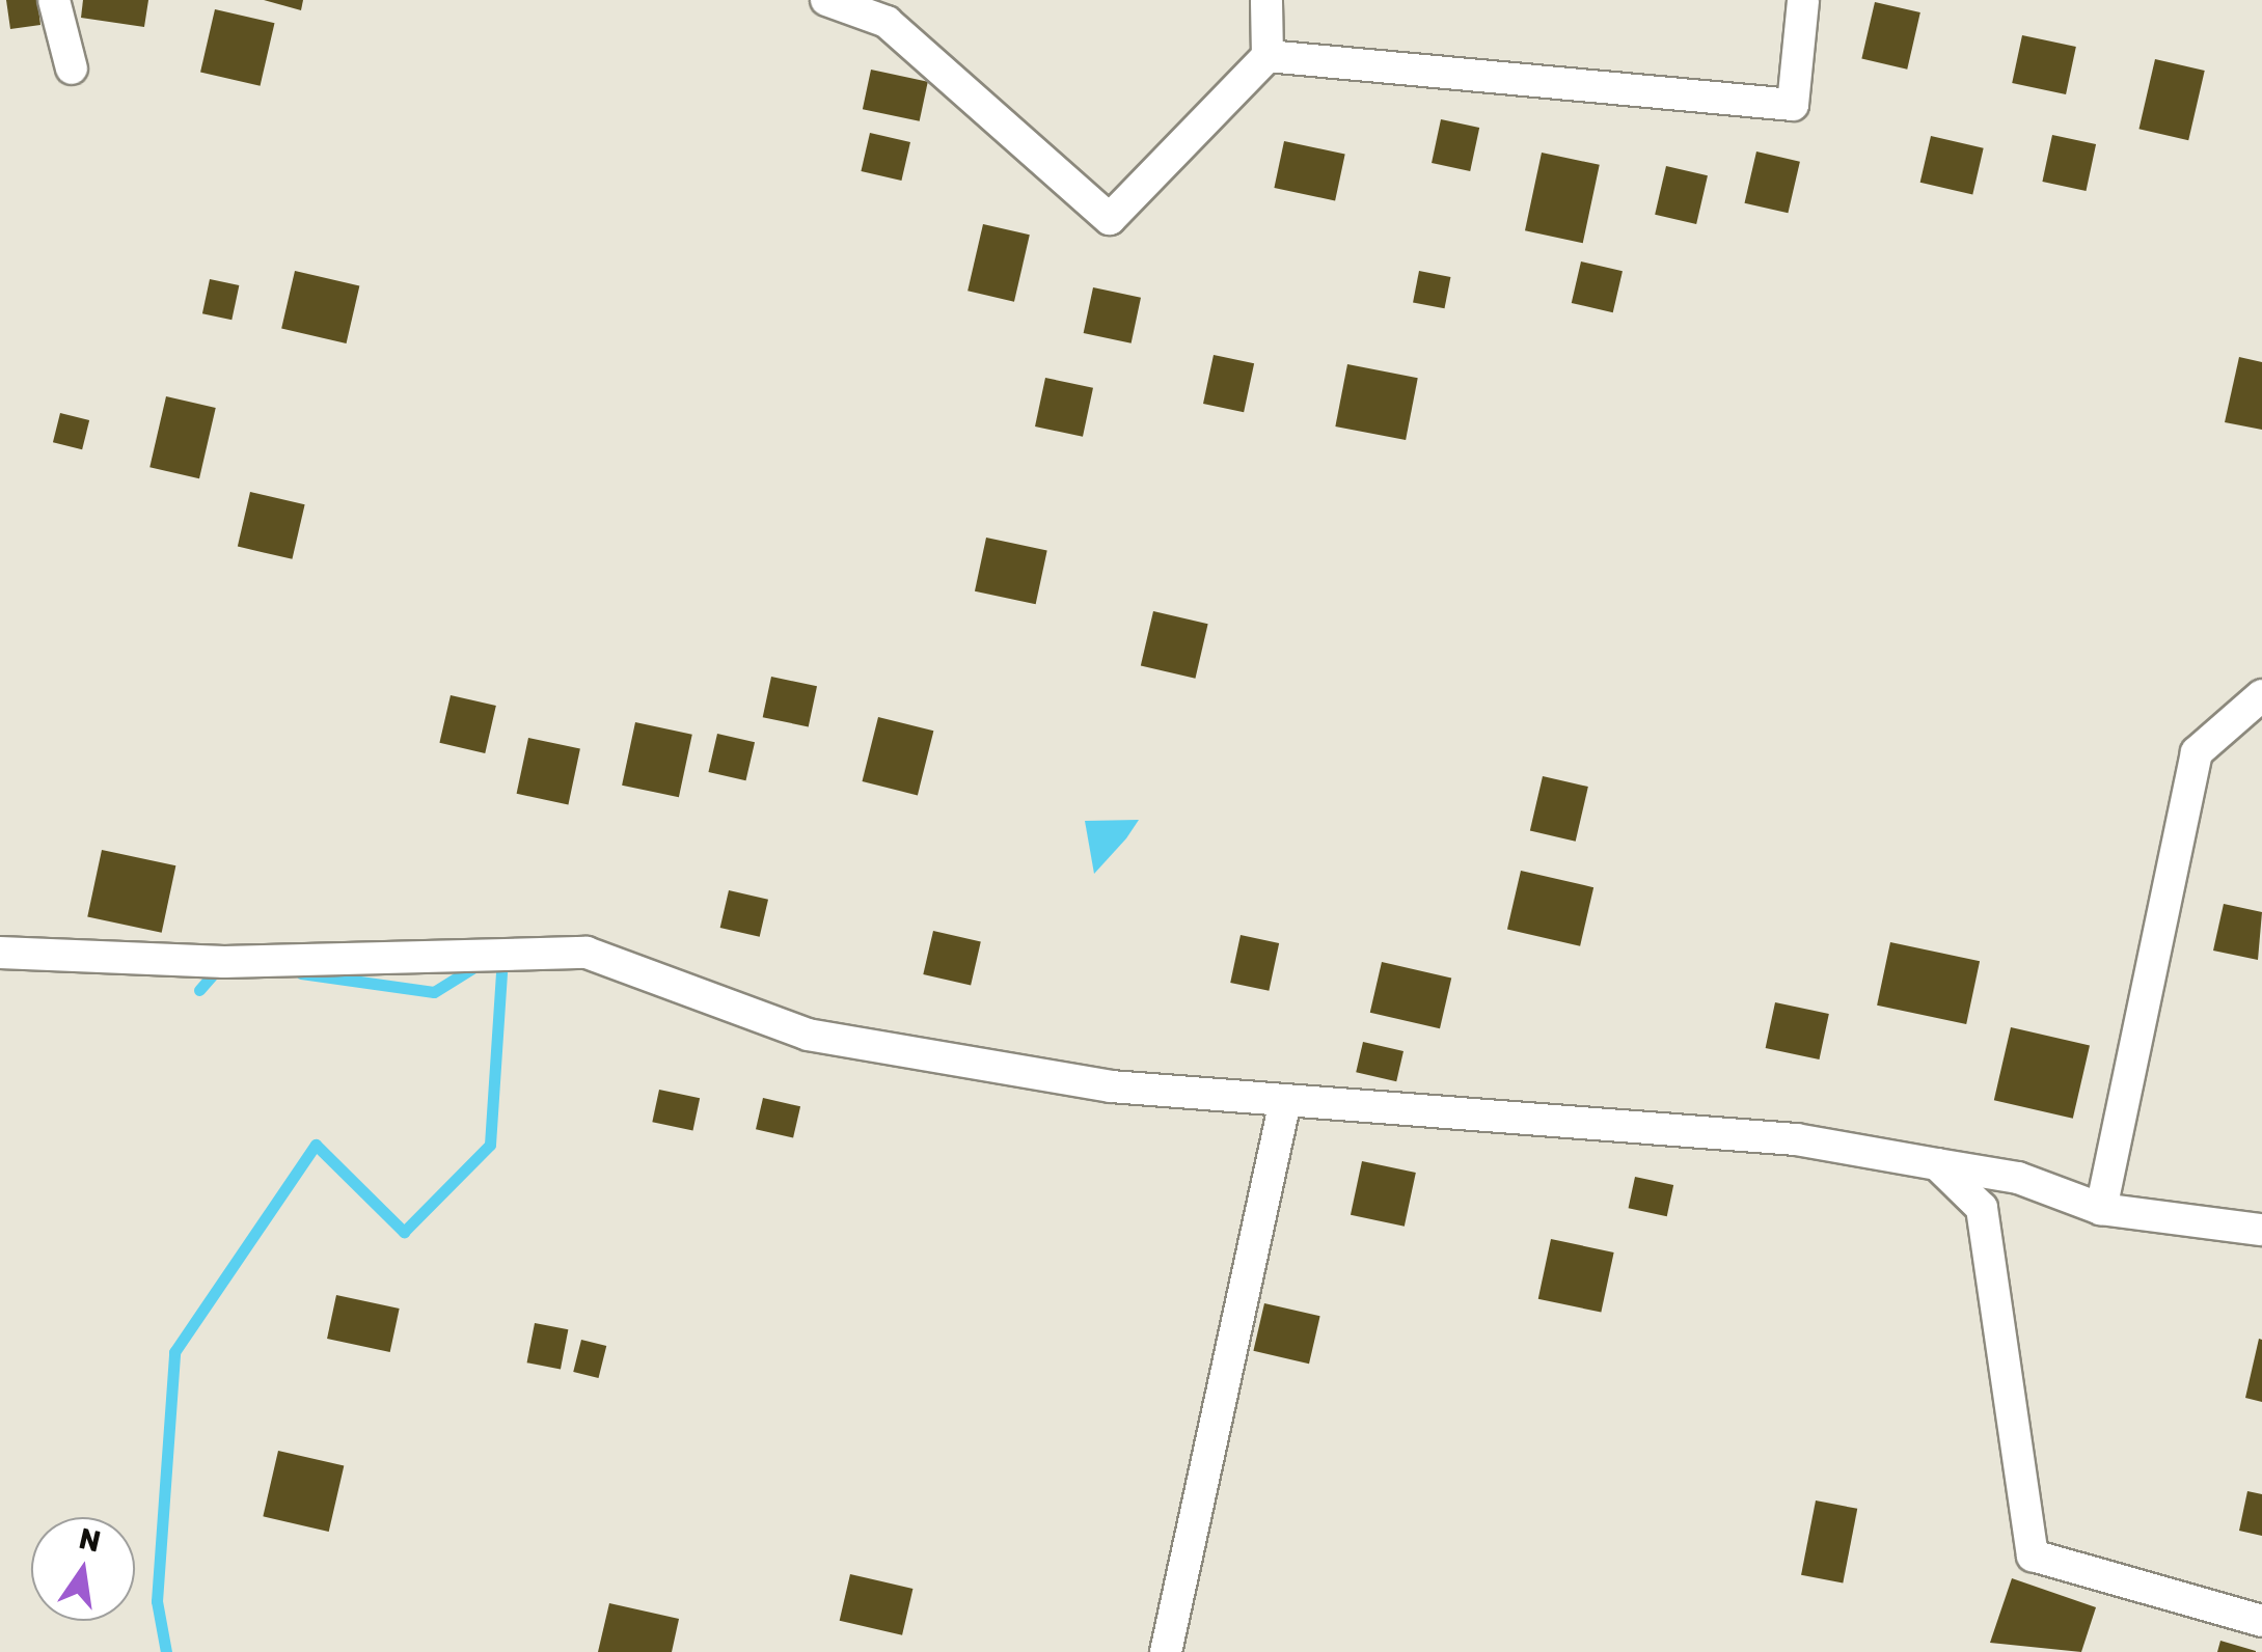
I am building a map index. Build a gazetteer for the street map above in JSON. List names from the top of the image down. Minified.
{"north":"top"}
